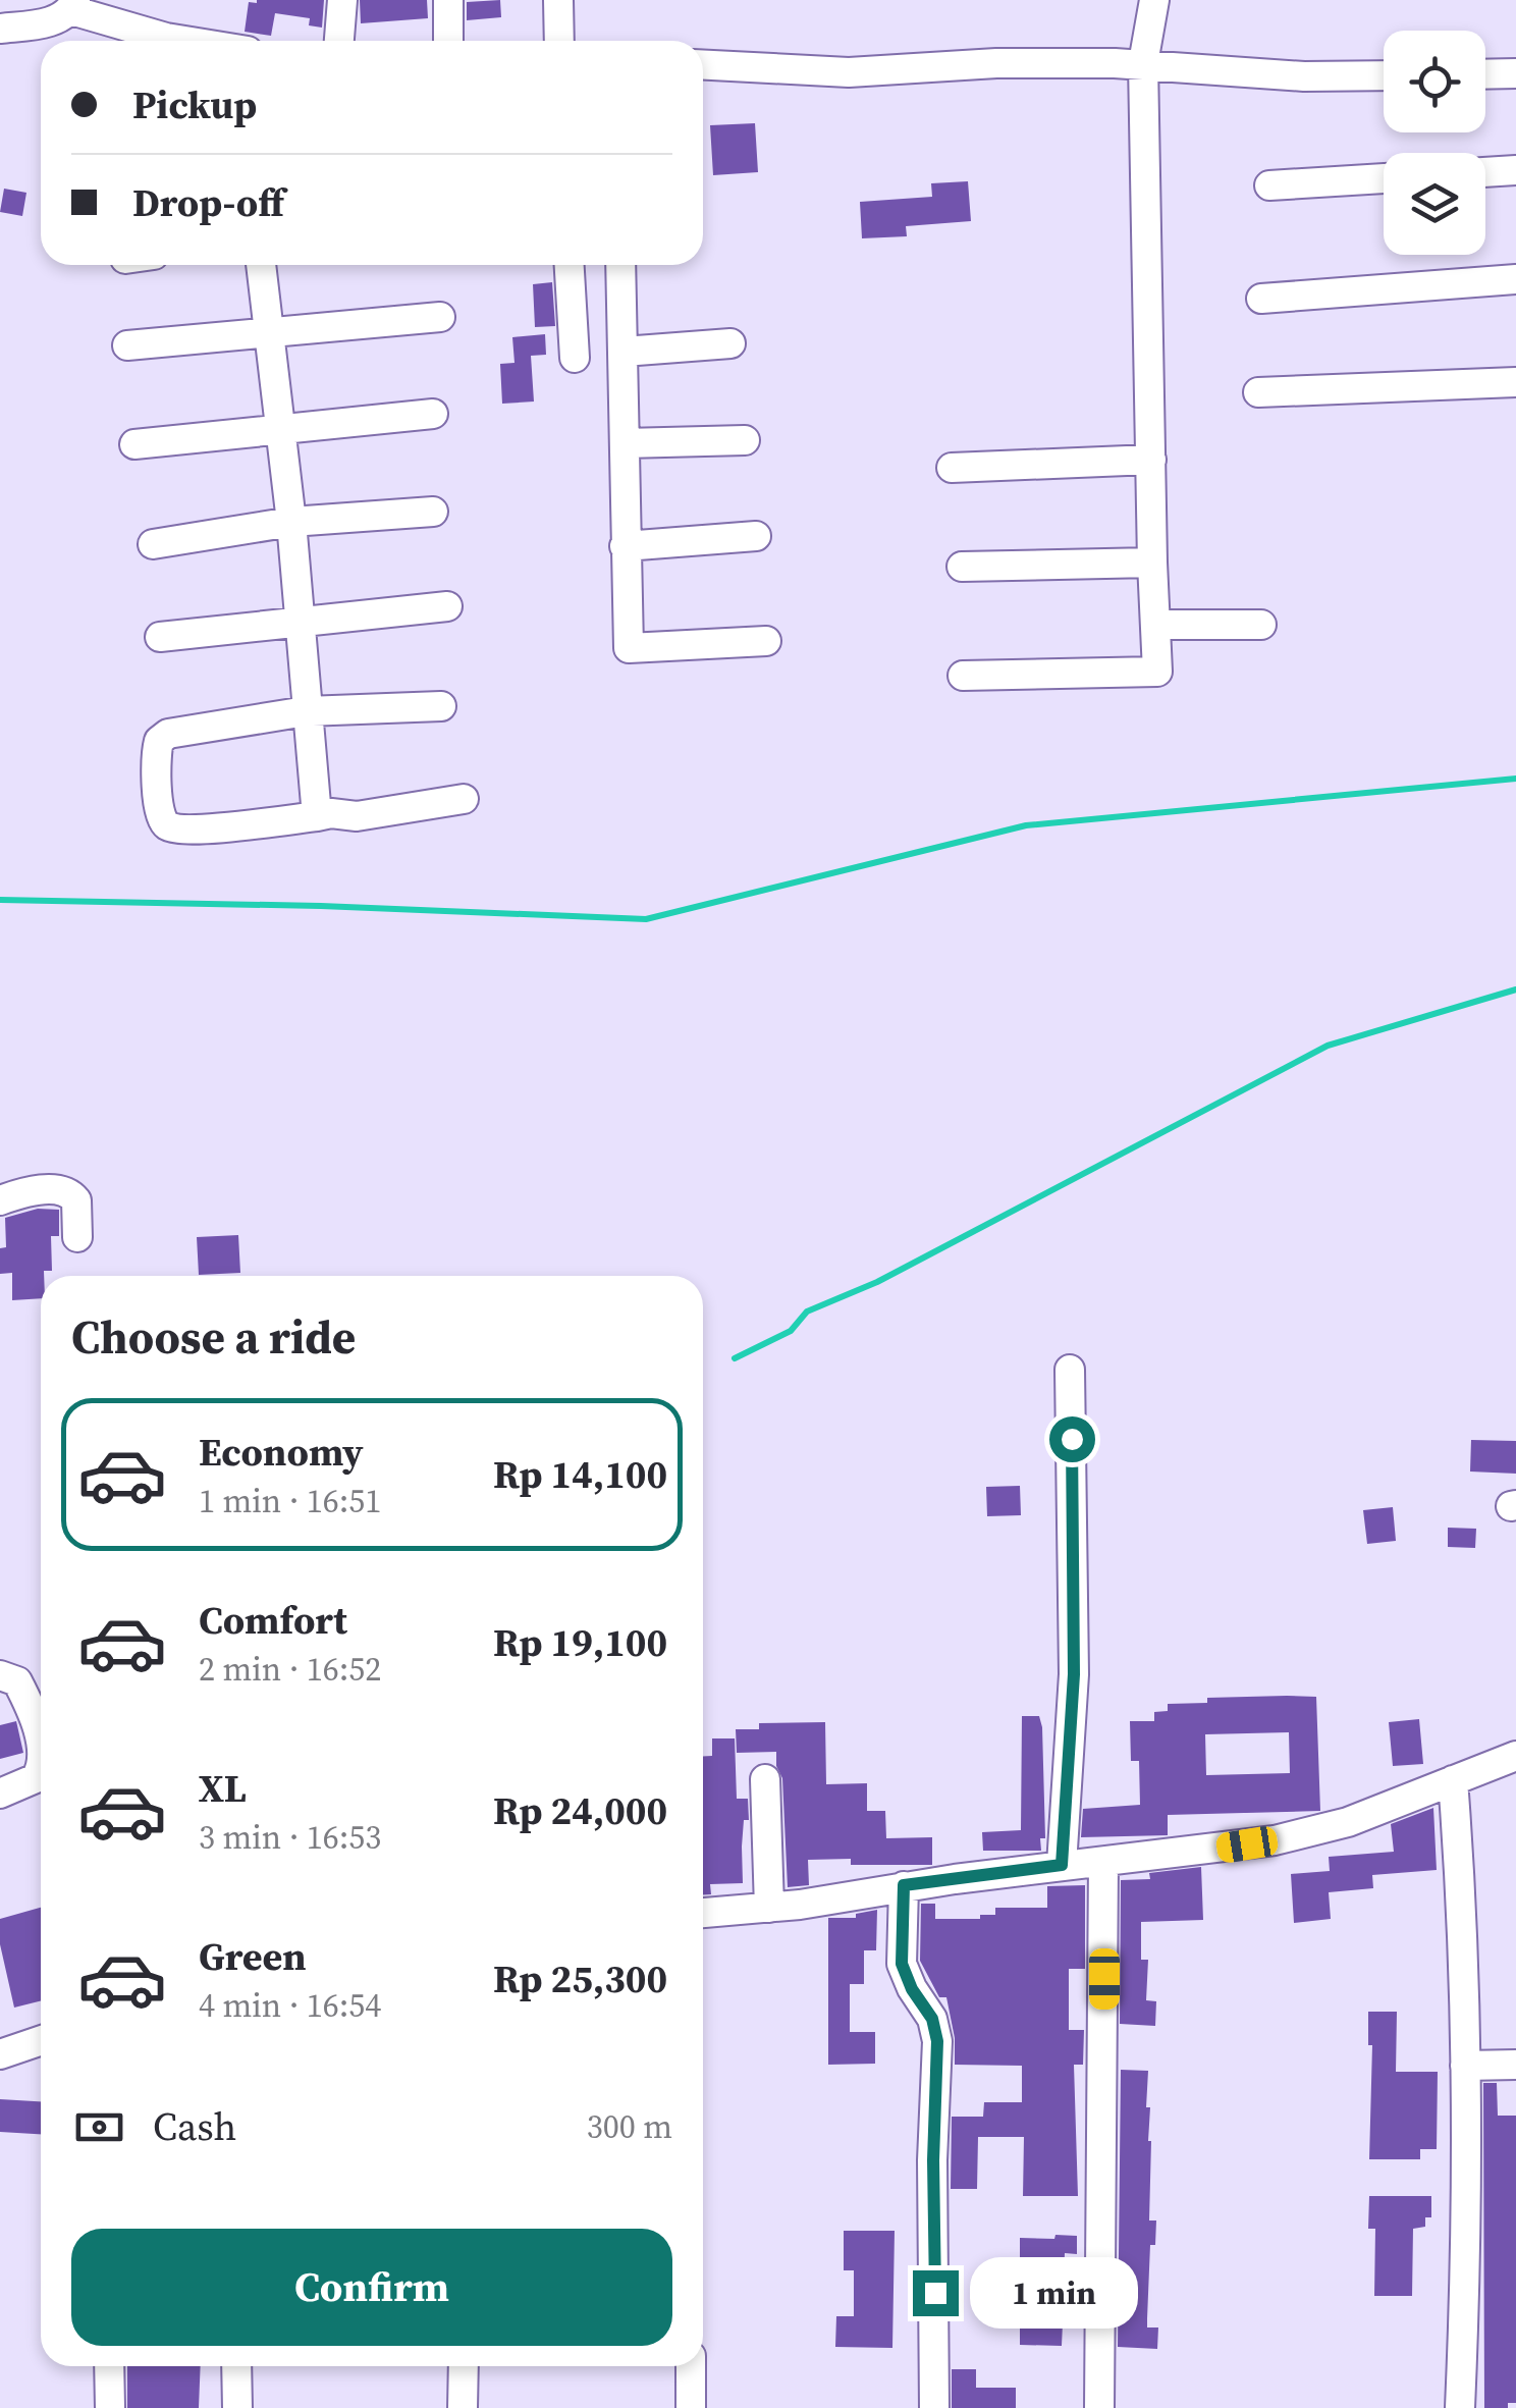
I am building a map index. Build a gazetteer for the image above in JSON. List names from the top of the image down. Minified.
{"page":{"banner":["Pickup","Drop-off"],"heading":"Choose a ride","list":[{"name":"Economy","note":"1 min · 16:51","value":"Rp 14,100"},{"name":"Comfort","note":"2 min · 16:52","value":"Rp 19,100"},{"name":"XL","note":"3 min · 16:53","value":"Rp 24,000"},{"name":"Green","note":"4 min · 16:54","value":"Rp 25,300"}],"pay":["Cash","300 m"],"buttons":"Confirm","bubble":"1 min"}}
